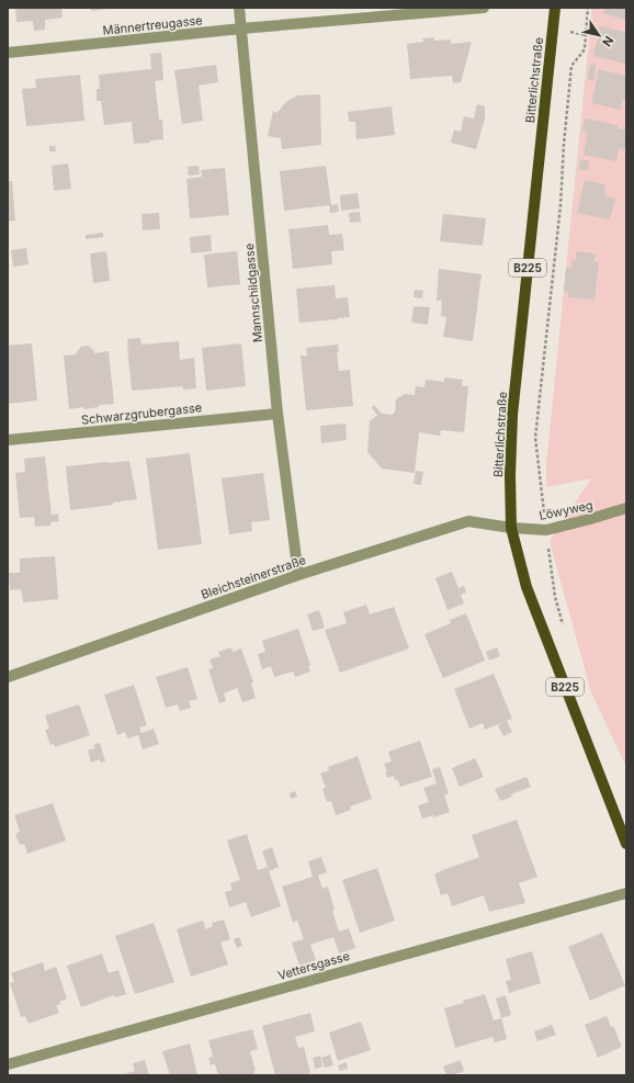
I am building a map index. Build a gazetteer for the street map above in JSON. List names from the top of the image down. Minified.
{"streets":{"main road":["Bitterlichstraße","B225"],"street":["Männertreugasse","Mannschildgasse","Schwarzgrubergasse","Löwyweg","Bleichsteinerstraße","Vettersgasse"]},"crossings":[["Männertreugasse","Mannschildgasse"],["Bitterlichstraße","Löwyweg"],["Bitterlichstraße","Bleichsteinerstraße"],["Mannschildgasse","Schwarzgrubergasse"],["Mannschildgasse","Bleichsteinerstraße"],["Löwyweg","Bleichsteinerstraße"]],"north":"bottom right"}
